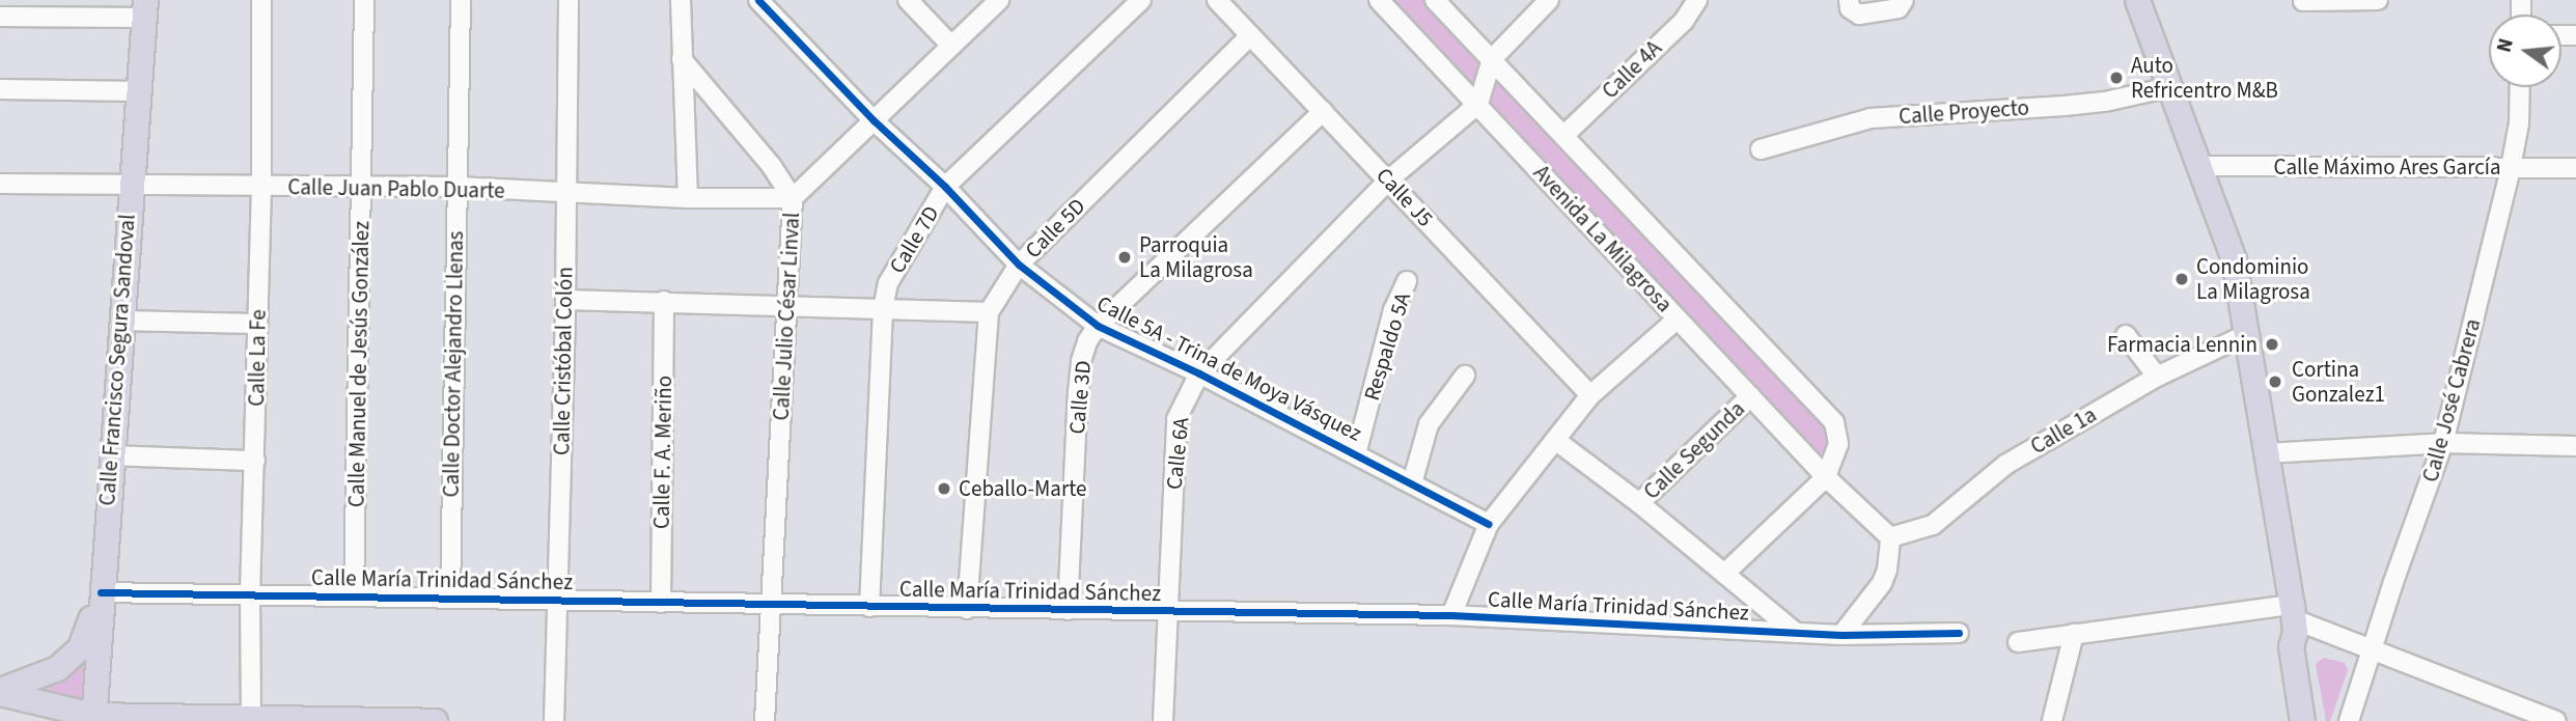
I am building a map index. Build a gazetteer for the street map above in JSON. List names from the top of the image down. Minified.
{"streets":{"main road":["Calle Francisco Segura Sandoval"],"street":["Calle 4A","Calle Proyecto","Calle Máximo Ares García","Calle Juan Pablo Duarte","Calle J5","Calle 5D","Avenida La Milagrosa","Calle 7D","Calle Julio César Linval","Respaldo 5A","Calle La Fe","Calle Cristóbal Colón","Calle Manuel de Jesús González","Calle Doctor Alejandro Llenas","Calle 5A - Trina de Moya Vásquez","Calle 3D","Calle José Cabrera","Calle 1a","Calle Segunda","Calle F. A. Meriño","Calle 6A","Calle María Trinidad Sánchez"]},"crossings":[["Calle 4A","Avenida La Milagrosa"],["Calle Máximo Ares García","Calle José Cabrera"],["Calle Juan Pablo Duarte","Calle Julio César Linval"],["Calle Juan Pablo Duarte","Calle La Fe"],["Calle Juan Pablo Duarte","Calle Francisco Segura Sandoval"],["Calle Juan Pablo Duarte","Calle Cristóbal Colón"],["Calle Juan Pablo Duarte","Calle Manuel de Jesús González"],["Calle Juan Pablo Duarte","Calle Doctor Alejandro Llenas"],["Calle J5","Calle 5D"],["Calle J5","Calle 3D"],["Calle J5","Calle 6A"],["Calle 5D","Calle 5A - Trina de Moya Vásquez"],["Calle 5D","Calle María Trinidad Sánchez"],["Avenida La Milagrosa","Calle 1a"],["Avenida La Milagrosa","Calle Segunda"],["Avenida La Milagrosa","Calle 6A"],["Calle 7D","Calle 5A - Trina de Moya Vásquez"],["Calle 7D","Calle María Trinidad Sánchez"],["Calle Julio César Linval","Calle 5A - Trina de Moya Vásquez"],["Calle Julio César Linval","Calle María Trinidad Sánchez"],["Respaldo 5A","Calle 5A - Trina de Moya Vásquez"],["Calle La Fe","Calle María Trinidad Sánchez"],["Calle Francisco Segura Sandoval","Calle María Trinidad Sánchez"],["Calle Cristóbal Colón","Calle María Trinidad Sánchez"],["Calle Manuel de Jesús González","Calle María Trinidad Sánchez"],["Calle Doctor Alejandro Llenas","Calle María Trinidad Sánchez"],["Calle 5A - Trina de Moya Vásquez","Calle 3D"],["Calle 5A - Trina de Moya Vásquez","Calle 6A"],["Calle 3D","Calle María Trinidad Sánchez"],["Calle F. A. Meriño","Calle María Trinidad Sánchez"],["Calle 6A","Calle María Trinidad Sánchez"]],"places":["Auto Refricentro M&B","Parroquia La Milagrosa","Condominio La Milagrosa","Farmacia Lennin","Cortina Gonzalez1","Ceballo-Marte"],"north":"left"}
